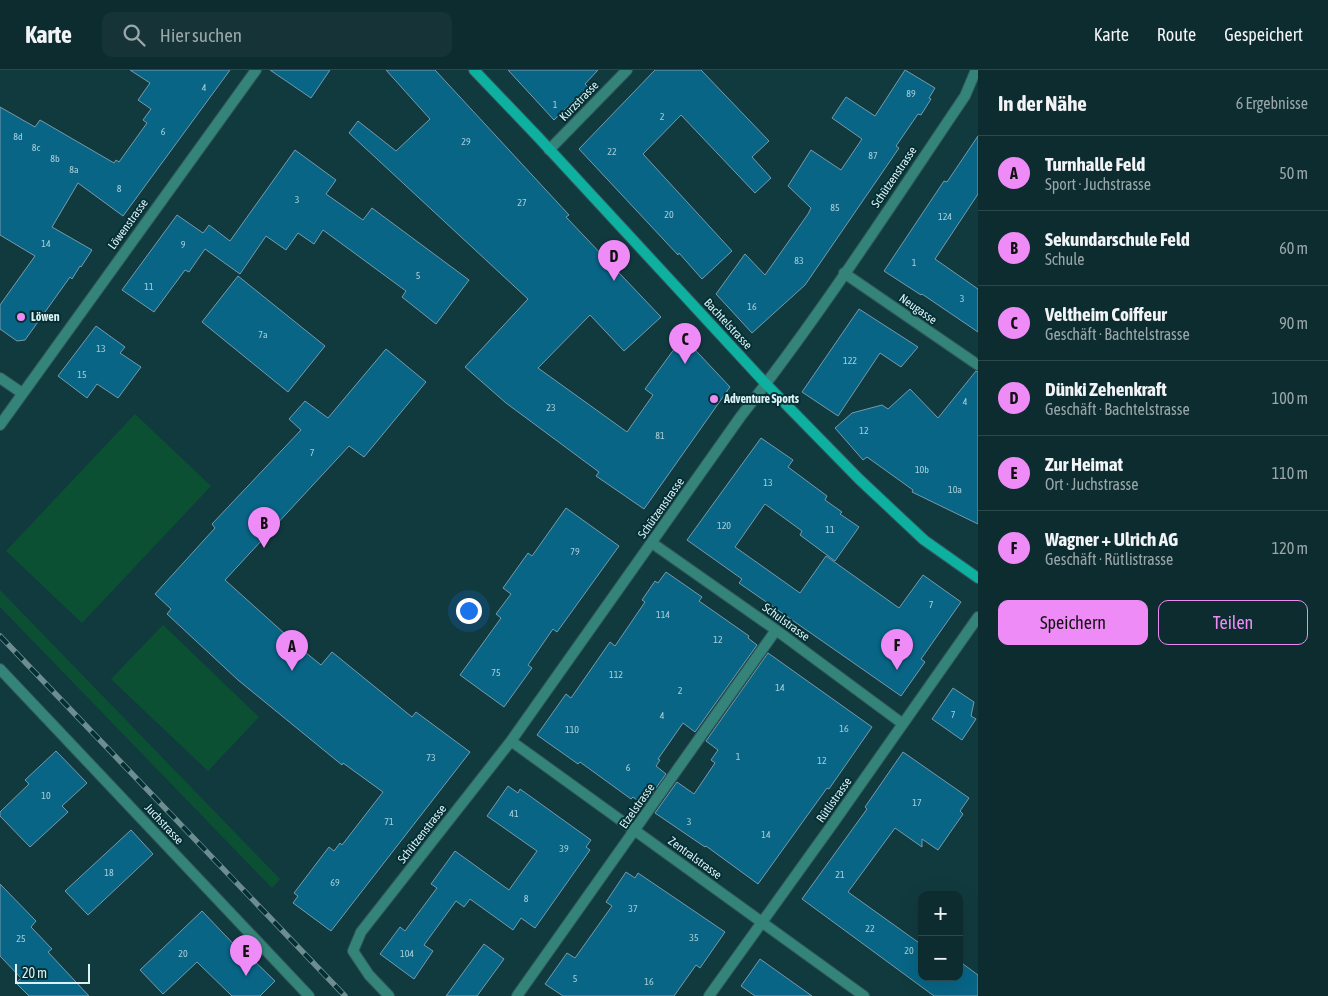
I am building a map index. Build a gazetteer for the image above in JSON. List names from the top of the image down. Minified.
{"streets":{"street":["Kurzstrasse","Schützenstrasse","Löwenstrasse","Neugasse","Bachtelstrasse","Schulstrasse","Rütlistrasse","Etzelstrasse","Juchstrasse","Zentralstrasse"]},"crossings":[["Kurzstrasse","Bachtelstrasse"],["Schützenstrasse","Neugasse"],["Schützenstrasse","Bachtelstrasse"],["Schützenstrasse","Schulstrasse"],["Schützenstrasse","Zentralstrasse"],["Schulstrasse","Rütlistrasse"],["Schulstrasse","Etzelstrasse"],["Rütlistrasse","Zentralstrasse"],["Etzelstrasse","Zentralstrasse"]],"places":["Löwen","Adventure Sports"],"house_numbers":["4","89","1","2","6","8d","29","8c","22","87","8b","8a","8","3","27","85","20","124","14","9","83","1","5","11","3","16","7a","13","122","15","4","23","12","81","7","10b","13","10a","120","11","79","7","114","12","75","112","14","2","7","4","16","110","1","73","12","6","10","17","41","71","3","14","39","18","21","69","8","37","22","35","25","20","20","104","5","16"],"scale_bar":"20 m","page":{"header":"Karte","search":"Hier suchen","nav":["Karte","Route","Gespeichert"],"heading":["In der Nähe","6 Ergebnisse"],"list":[{"mark":"A","name":"Turnhalle Feld","note":"Sport · Juchstrasse","value":"50 m"},{"mark":"B","name":"Sekundarschule Feld","note":"Schule","value":"60 m"},{"mark":"C","name":"Veltheim Coiffeur","note":"Geschäft · Bachtelstrasse","value":"90 m"},{"mark":"D","name":"Dünki Zehenkraft","note":"Geschäft · Bachtelstrasse","value":"100 m"},{"mark":"E","name":"Zur Heimat","note":"Ort · Juchstrasse","value":"110 m"},{"mark":"F","name":"Wagner + Ulrich AG","note":"Geschäft · Rütlistrasse","value":"120 m"}],"pins":["D","C","B","F","A","E"],"buttons":["Speichern","Teilen"],"map_buttons":["+","−"],"scale":"20 m"}}
